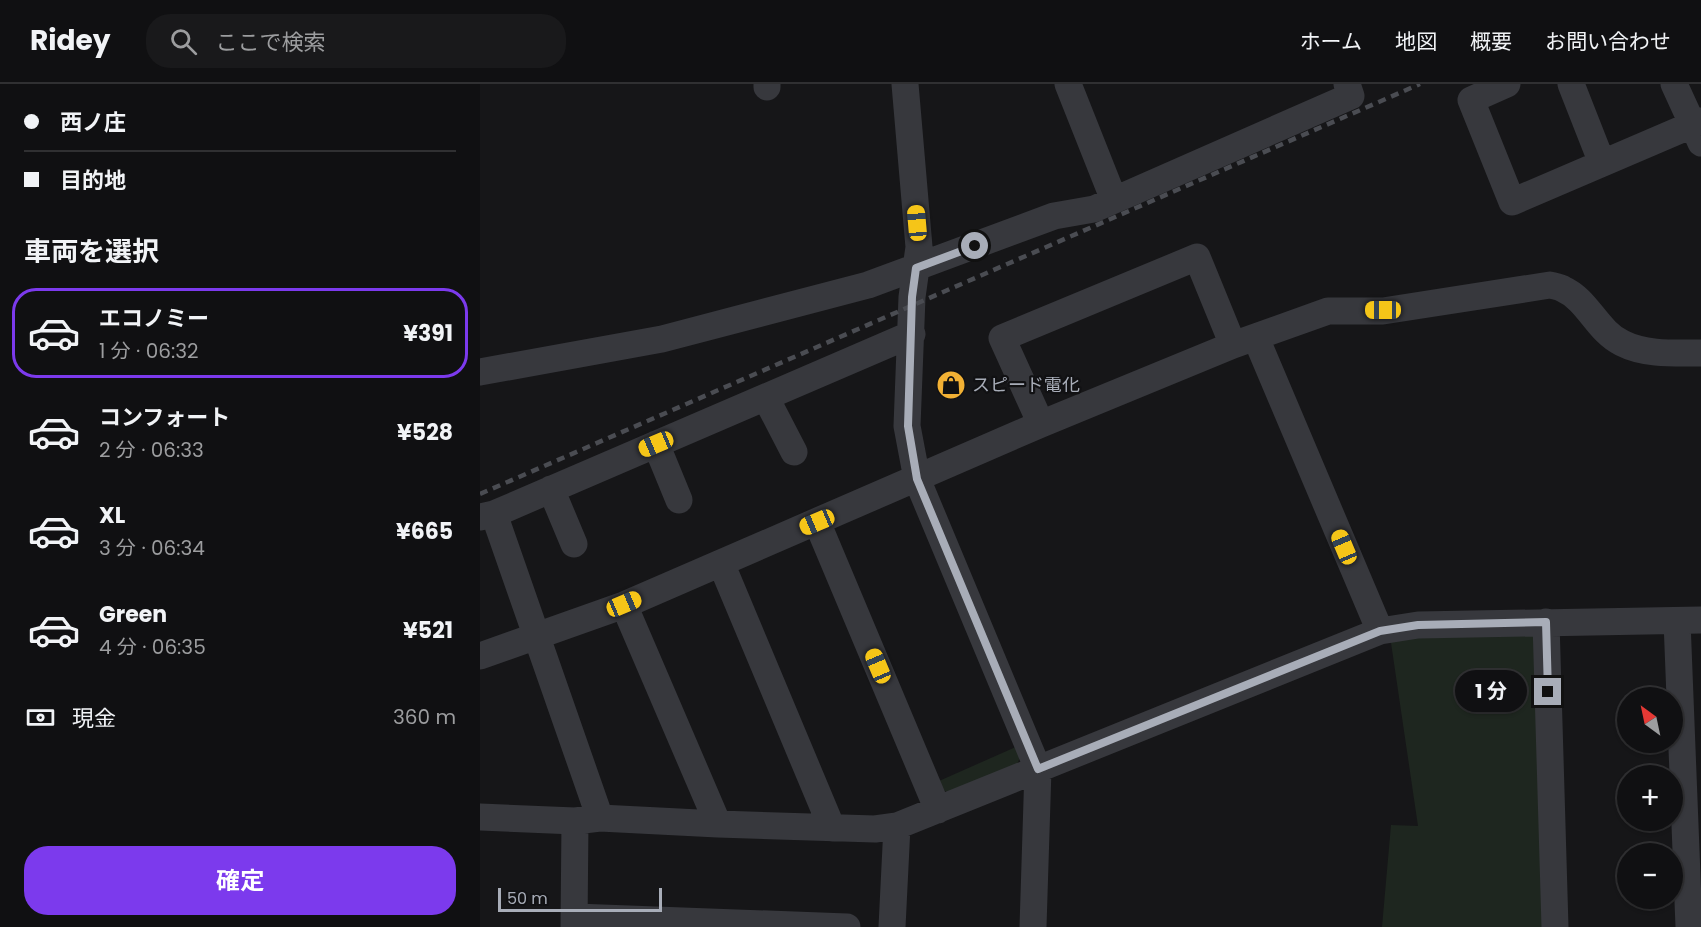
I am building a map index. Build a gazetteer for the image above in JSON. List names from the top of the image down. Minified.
{"places":{"shop":["スピード電化"]},"scale_bar":"50 m","north":"top left","page":{"header":"Ridey","search":"ここで検索","nav":["ホーム","地図","概要","お問い合わせ"],"banner":["西ノ庄","目的地"],"heading":"車両を選択","list":[{"name":"エコノミー","note":"1 分 · 06:32","value":"¥391"},{"name":"コンフォート","note":"2 分 · 06:33","value":"¥528"},{"name":"XL","note":"3 分 · 06:34","value":"¥665"},{"name":"Green","note":"4 分 · 06:35","value":"¥521"}],"bubble":"1 分","pay":["現金","360 m"],"map_buttons":["+","−"],"buttons":"確定","scale":"50 m"}}
